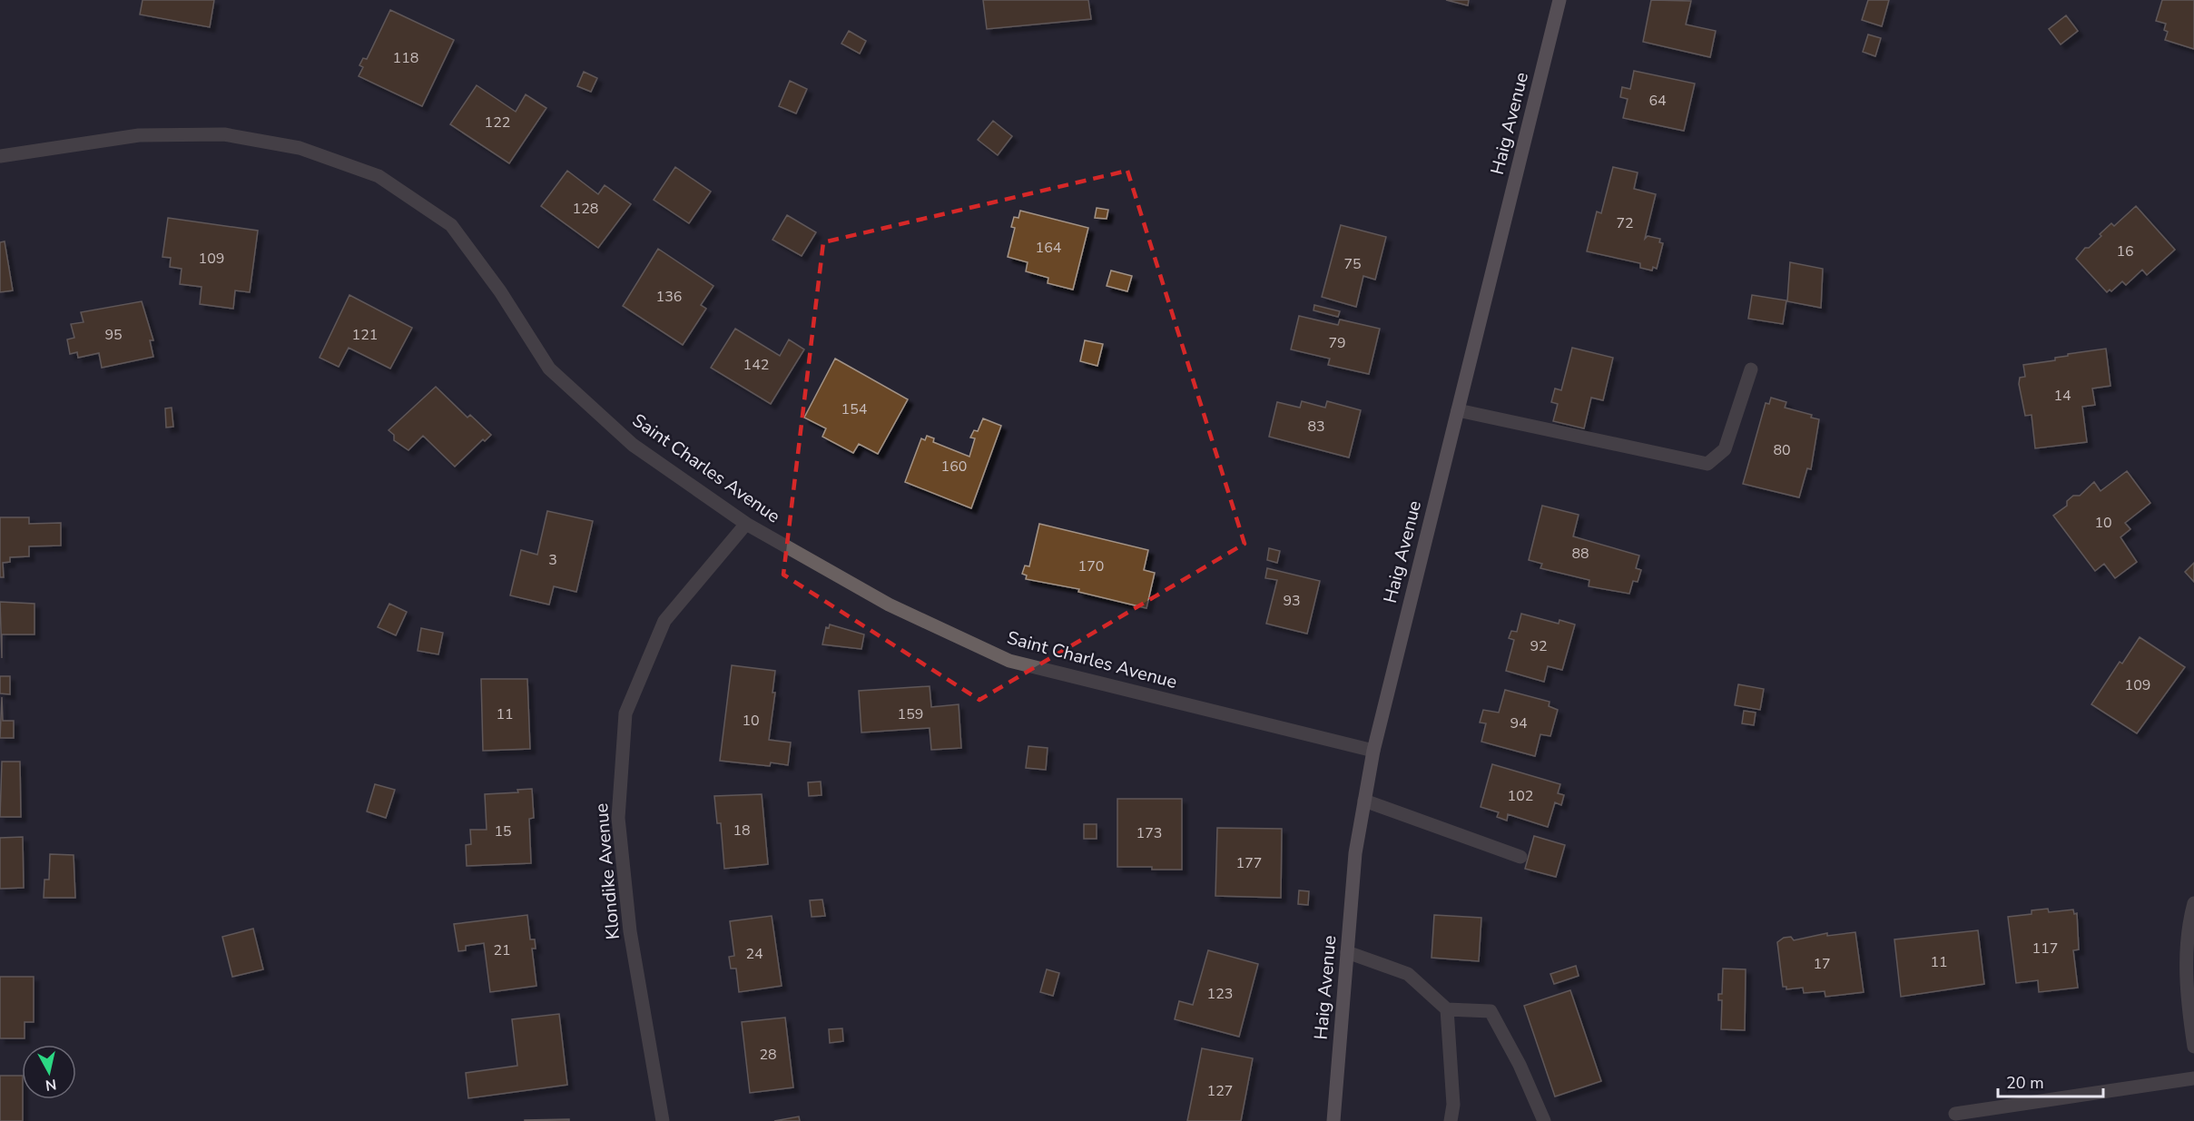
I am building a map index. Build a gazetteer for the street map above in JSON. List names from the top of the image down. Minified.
{"streets":{"street":["Haig Avenue","Saint Charles Avenue","Klondike Avenue"]},"crossings":[["Haig Avenue","Saint Charles Avenue"],["Saint Charles Avenue","Klondike Avenue"]],"house_numbers":["118","64","122","128","72","164","16","109","75","136","95","121","79","142","14","154","83","80","160","10","88","3","170","93","92","109","11","159","10","94","102","18","15","173","177","117","21","24","11","17","123","28","127"],"scale_bar":"20 m","north":"bottom"}
